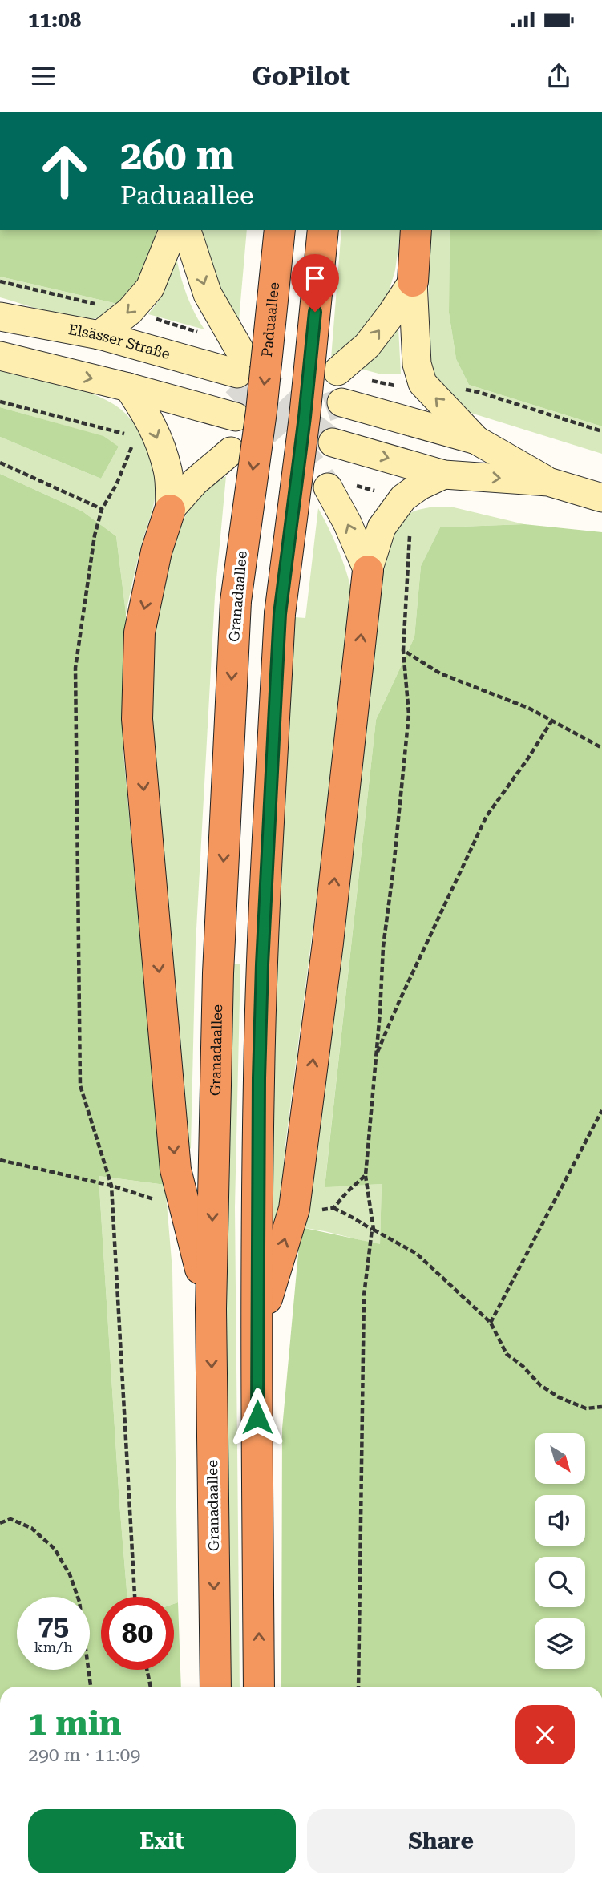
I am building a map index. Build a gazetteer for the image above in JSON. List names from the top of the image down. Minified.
{"streets":{"highway":["Paduaallee","Granadaallee"],"main road":["Elsässer Straße"]},"crossings":[["Paduaallee","Granadaallee"]],"north":"bottom right","page":{"status":"11:08","header":"GoPilot","turn":["260 m","Paduaallee"],"speed":"75 km/h","limit":"80","heading":["1 min","290 m · 11:09"],"buttons":["Exit","Share"]}}
